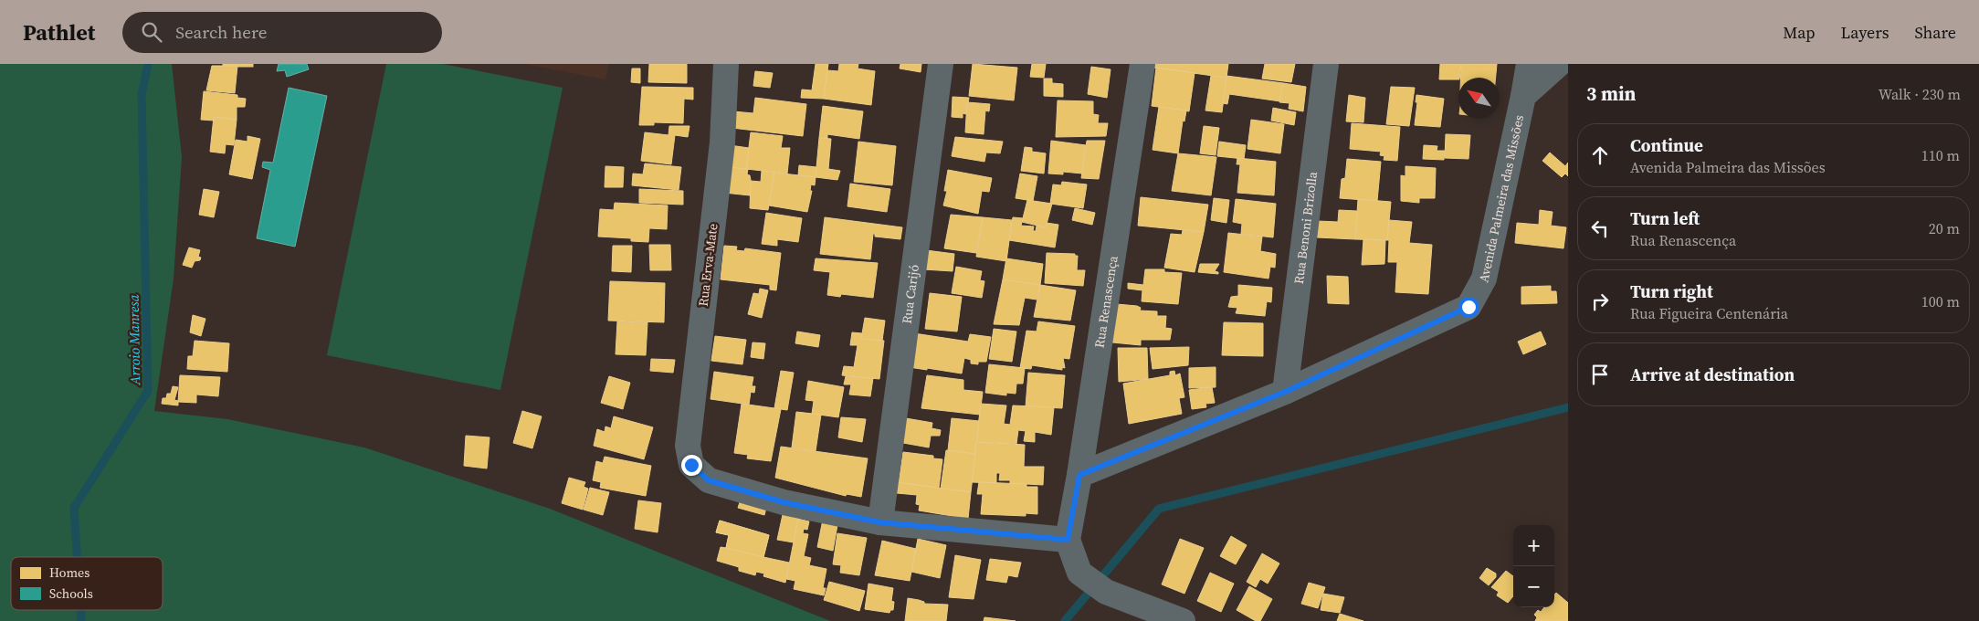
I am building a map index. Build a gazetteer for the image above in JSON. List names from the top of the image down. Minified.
{"streets":{"street":["Avenida Palmeira das Missões","Rua Benoni Brizolla","Rua Erva-Mate","Rua Carijó","Rua Renascença"]},"crossings":[["Avenida Palmeira das Missões","Rua Benoni Brizolla"],["Avenida Palmeira das Missões","Rua Renascença"],["Rua Erva-Mate","Rua Carijó"]],"water":["Arroio Manresa"],"legend":["Homes","Schools"],"north":"top left","page":{"header":"Pathlet","search":"Search here","nav":["Map","Layers","Share"],"heading":["3 min","Walk · 230 m"],"list":[["Continue","Avenida Palmeira das Missões","110 m"],["Turn left","Rua Renascença","20 m"],["Turn right","Rua Figueira Centenária","100 m"],"Arrive at destination"],"map_buttons":["+","−"]}}
